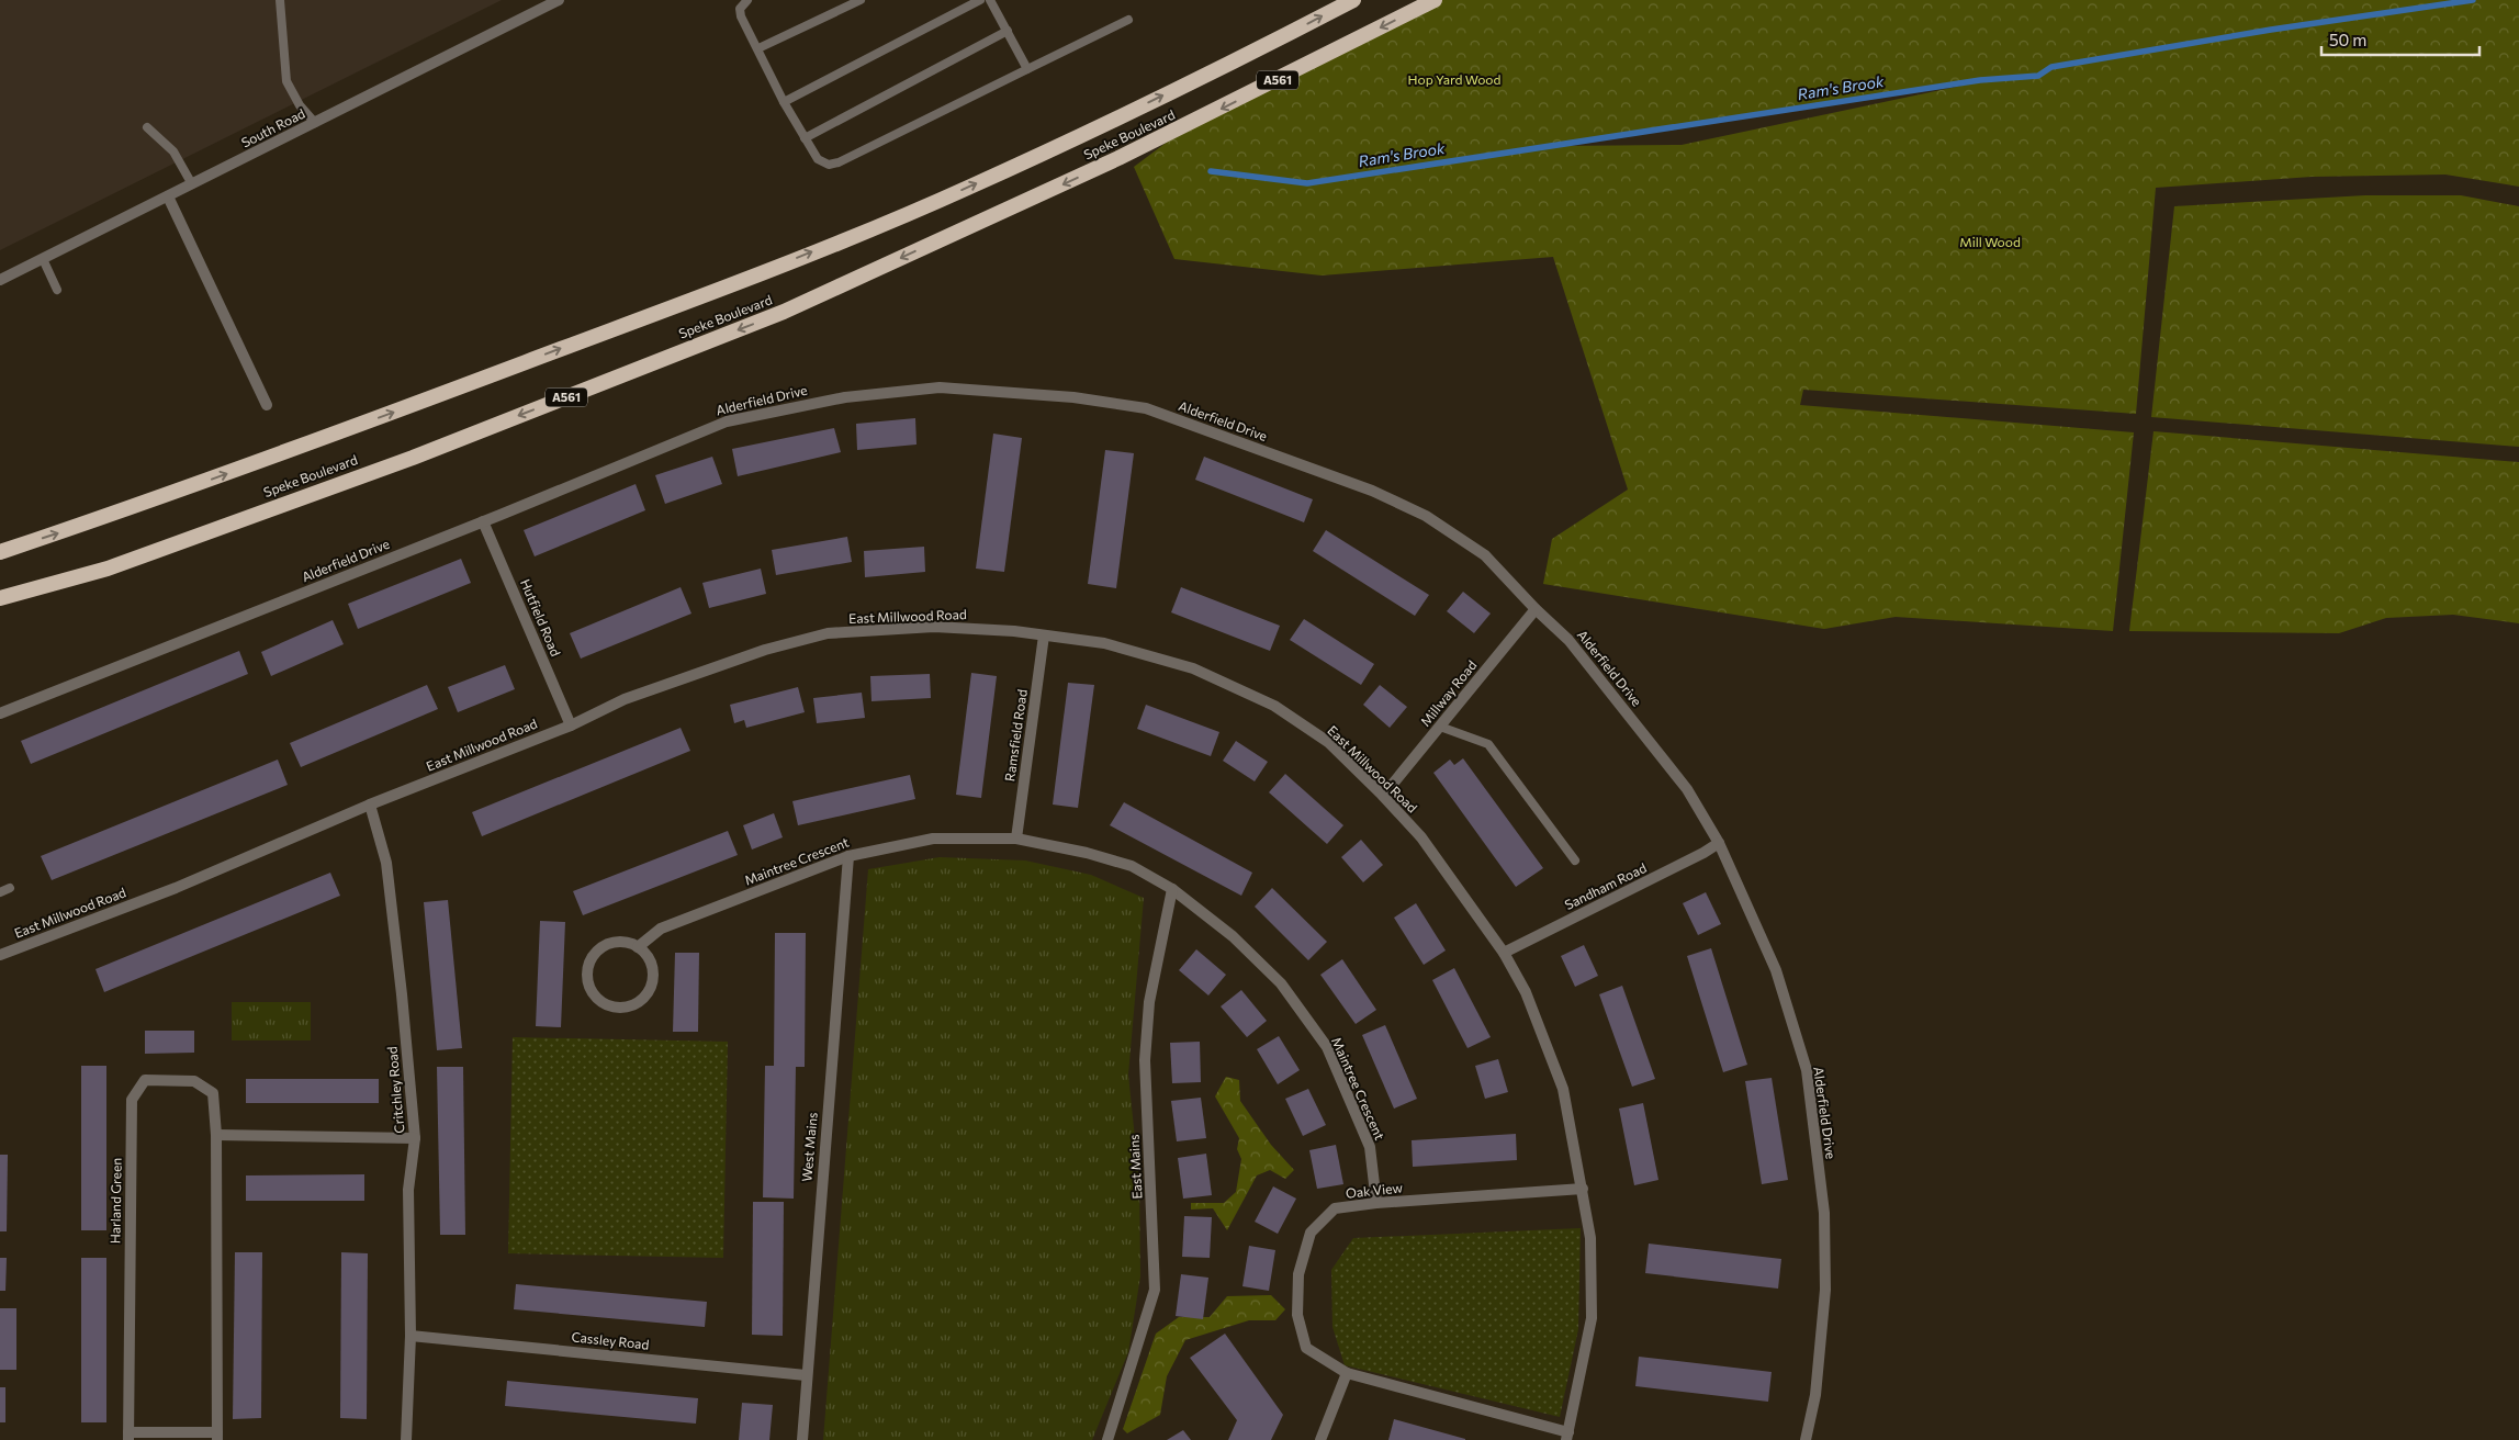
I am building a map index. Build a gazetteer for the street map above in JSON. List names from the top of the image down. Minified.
{"streets":{"highway":["A561","Speke Boulevard"],"street":["South Road","Alderfield Drive","East Millwood Road","Hutfield Road","Millway Road","Ramsfield Road","Maintree Crescent","Sandham Road","Critchley Road","West Mains","East Mains","Oak View","Harland Green","Cassley Road"]},"crossings":[["Alderfield Drive","Hutfield Road"],["Alderfield Drive","Millway Road"],["Alderfield Drive","Sandham Road"],["East Millwood Road","Hutfield Road"],["East Millwood Road","Millway Road"],["East Millwood Road","Ramsfield Road"],["East Millwood Road","Sandham Road"],["East Millwood Road","Critchley Road"],["East Millwood Road","Oak View"],["Ramsfield Road","Maintree Crescent"],["Maintree Crescent","West Mains"],["Maintree Crescent","East Mains"],["Maintree Crescent","Oak View"],["Critchley Road","Cassley Road"],["West Mains","Cassley Road"]],"water":["Ram's Brook"],"parks":["Hop Yard Wood","Mill Wood"],"scale_bar":"50 m"}
